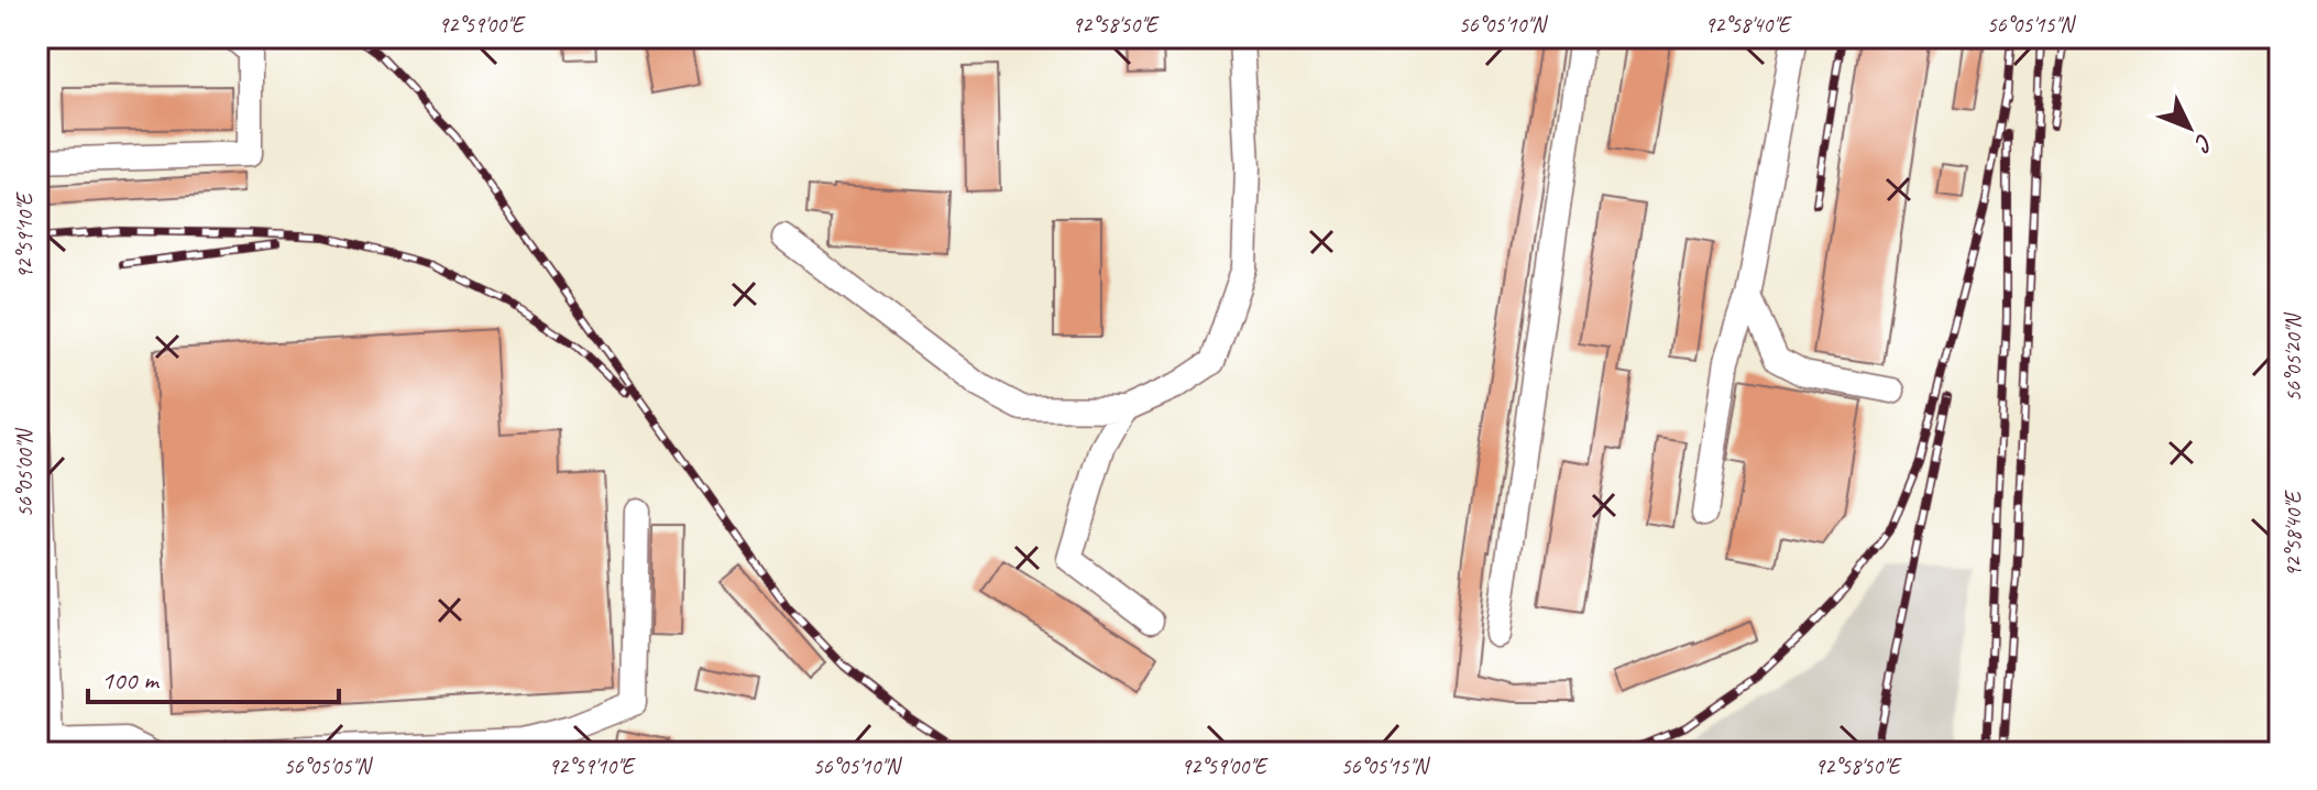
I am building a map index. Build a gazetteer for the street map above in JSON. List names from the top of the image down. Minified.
{"scale_bar":"100 m","north":"bottom right","coordinates":["92°59'00\"E","92°58'50\"E","56°05'10\"N","92°58'40\"E","56°05'15\"N","92°59'10\"E","56°05'20\"N","56°05'00\"N","56°05'05\"N"]}
